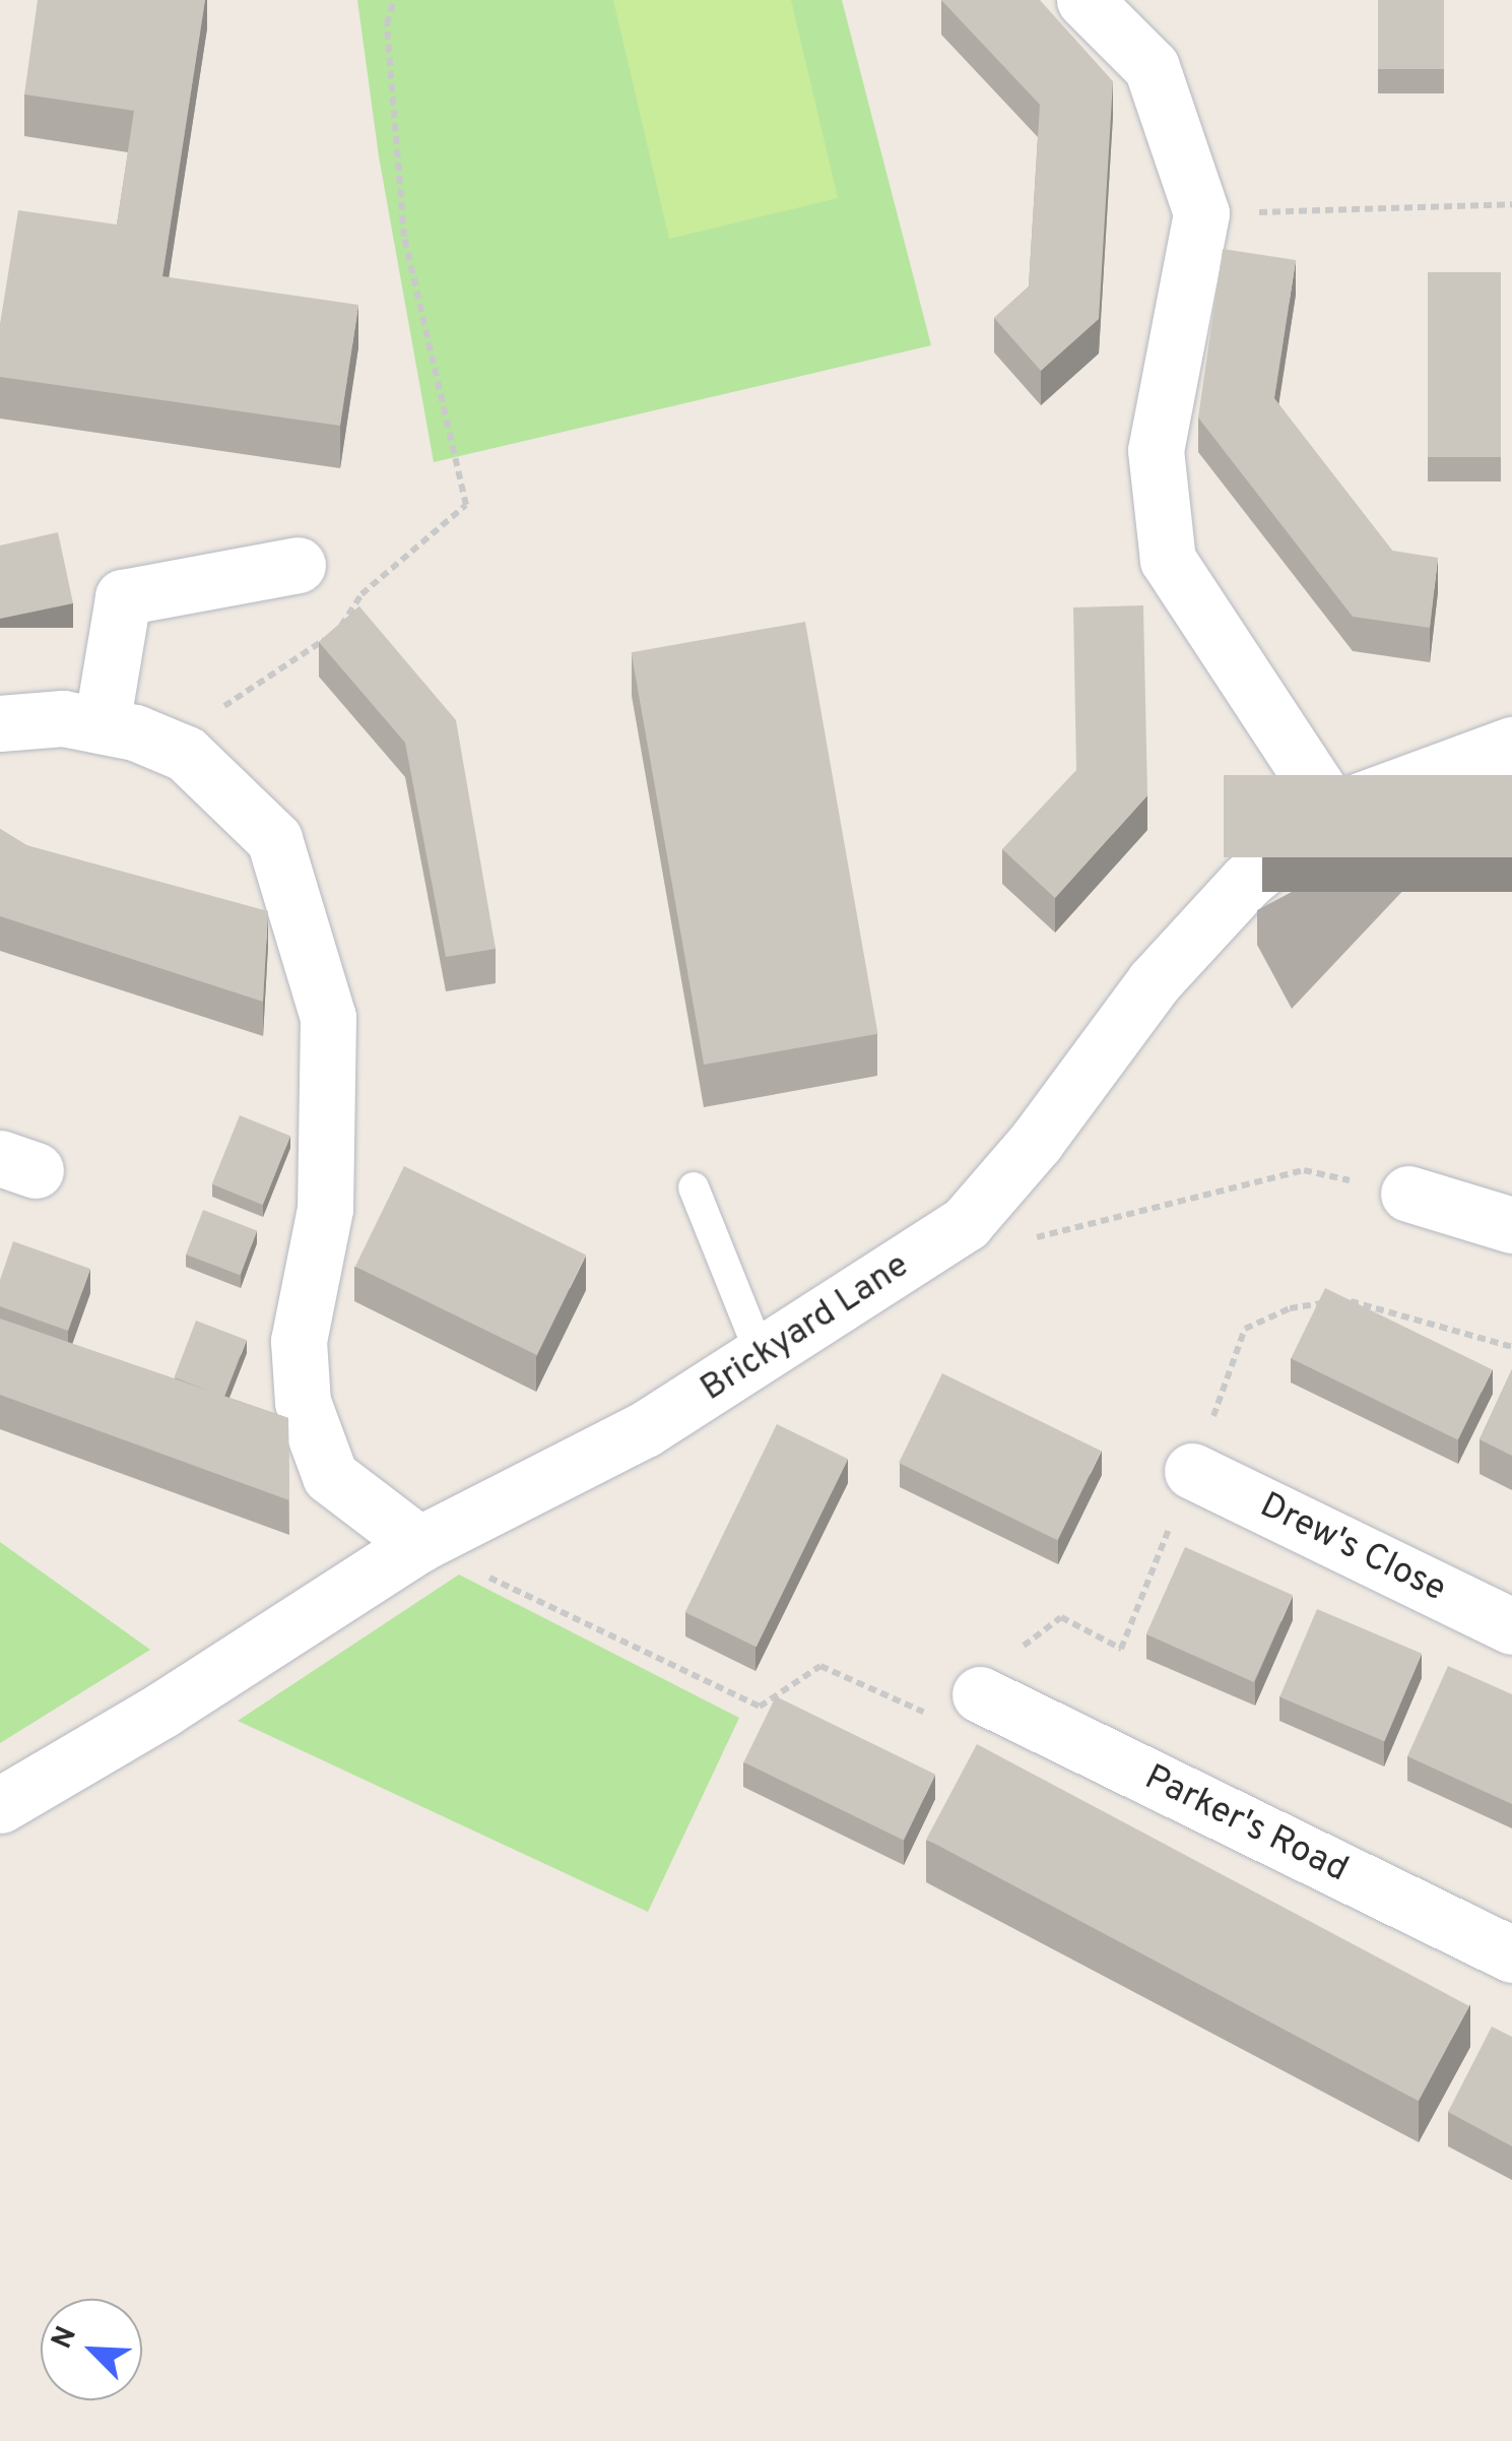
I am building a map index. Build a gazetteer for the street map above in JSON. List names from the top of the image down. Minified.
{"streets":{"street":["Brickyard Lane","Drew's Close","Parker's Road"]},"north":"top left"}
